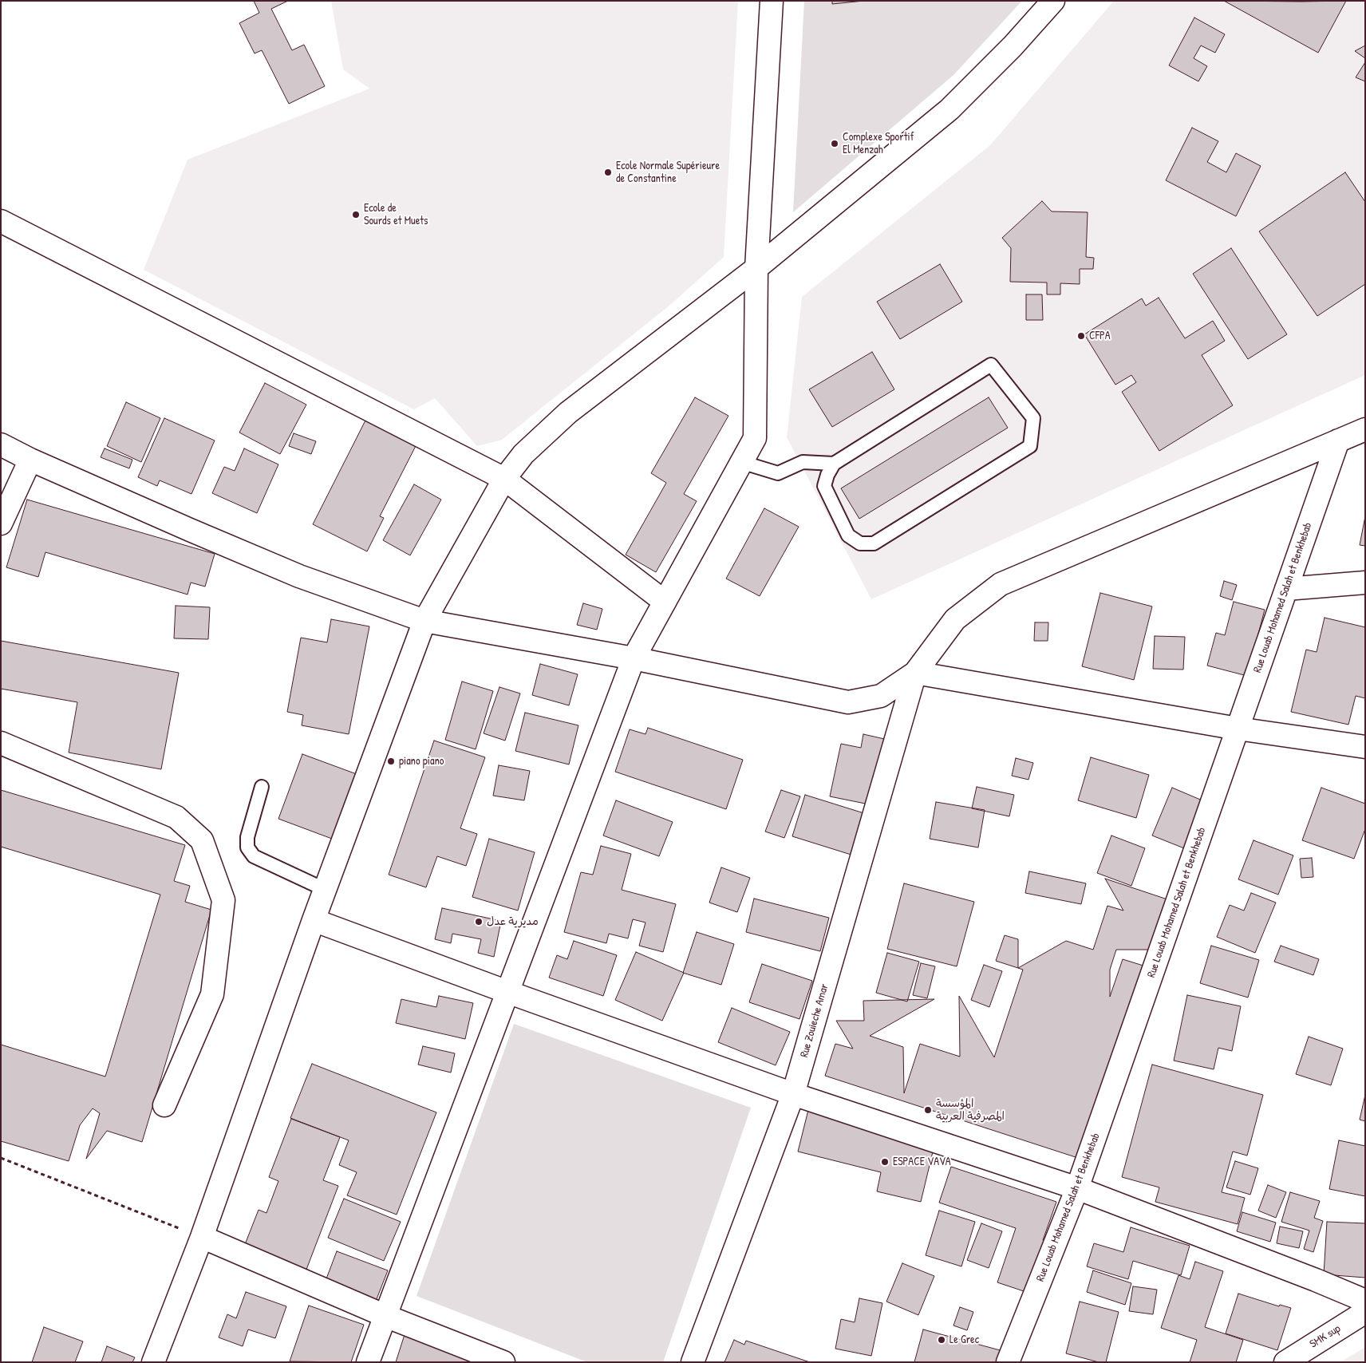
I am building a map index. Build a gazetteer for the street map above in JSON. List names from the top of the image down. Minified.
{"streets":{"street":["Rue Louab Mohamed Salah et Benkhebab","Rue Zouieche Amar","SMK sup"]},"places":["Complexe Sportif El Menzah","Ecole Normale Supérieure de Constantine","Ecole de Sourds et Muets","CFPA","piano piano","مديرية عدل","المؤسسة المصرفية العربية","ESPACE VAVA","Le Grec"]}
